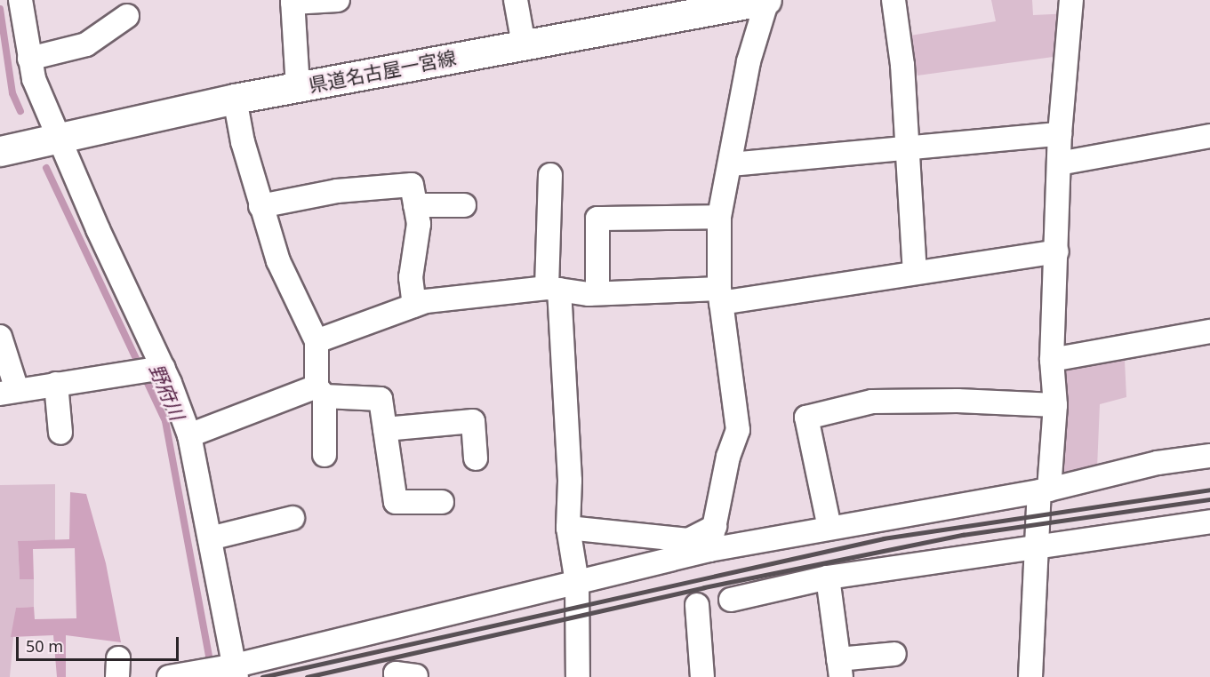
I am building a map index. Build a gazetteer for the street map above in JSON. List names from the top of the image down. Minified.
{"streets":{"main road":["県道名古屋一宮線"]},"water":["野府川"],"scale_bar":"50 m"}
